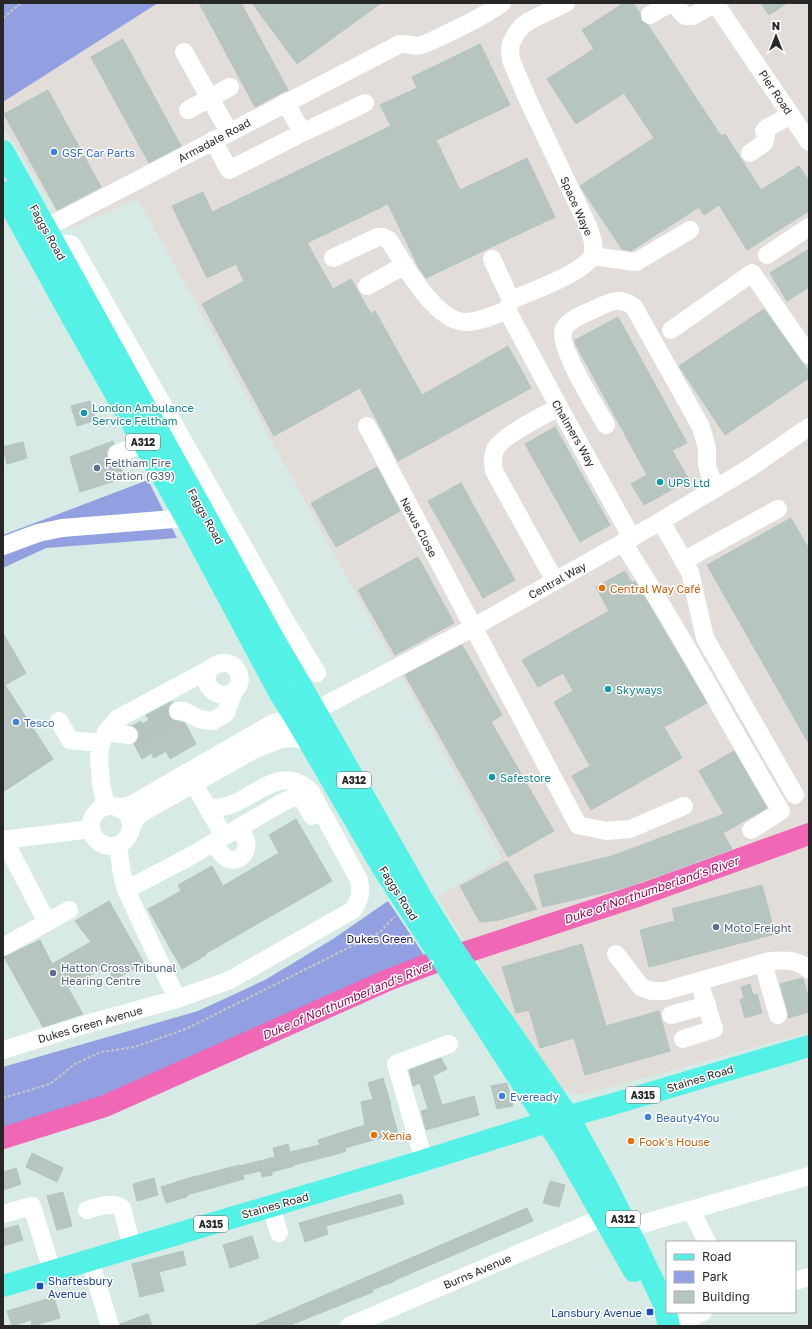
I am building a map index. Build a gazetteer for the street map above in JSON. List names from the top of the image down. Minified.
{"streets":{"main road":["Faggs Road","A312","Staines Road","A315"],"street":["Pier Road","Armadale Road","Space Waye","Chalmers Way","Nexus Close","Central Way","Dukes Green Avenue","Burns Avenue"]},"crossings":[["Armadale Road","Faggs Road"],["Faggs Road","A312"],["Faggs Road","Central Way"],["Faggs Road","Staines Road"],["Faggs Road","A315"],["Chalmers Way","Central Way"],["A312","Staines Road"],["A312","A315"],["A312","Burns Avenue"],["Nexus Close","Central Way"],["Staines Road","A315"]],"water":["Duke of Northumberland's River"],"parks":["Dukes Green"],"places":{"other":["GSF Car Parts","London Ambulance Service Feltham","Feltham Fire Station (G39)","UPS Ltd","Central Way Café","Skyways","Tesco","Safestore","Moto Freight","Hatton Cross Tribunal Hearing Centre","Eveready","Beauty4You","Xenia","Fook's House"],"transit":["Shaftesbury Avenue","Lansbury Avenue"]},"legend":["Road","Park","Building"],"north":"top"}
